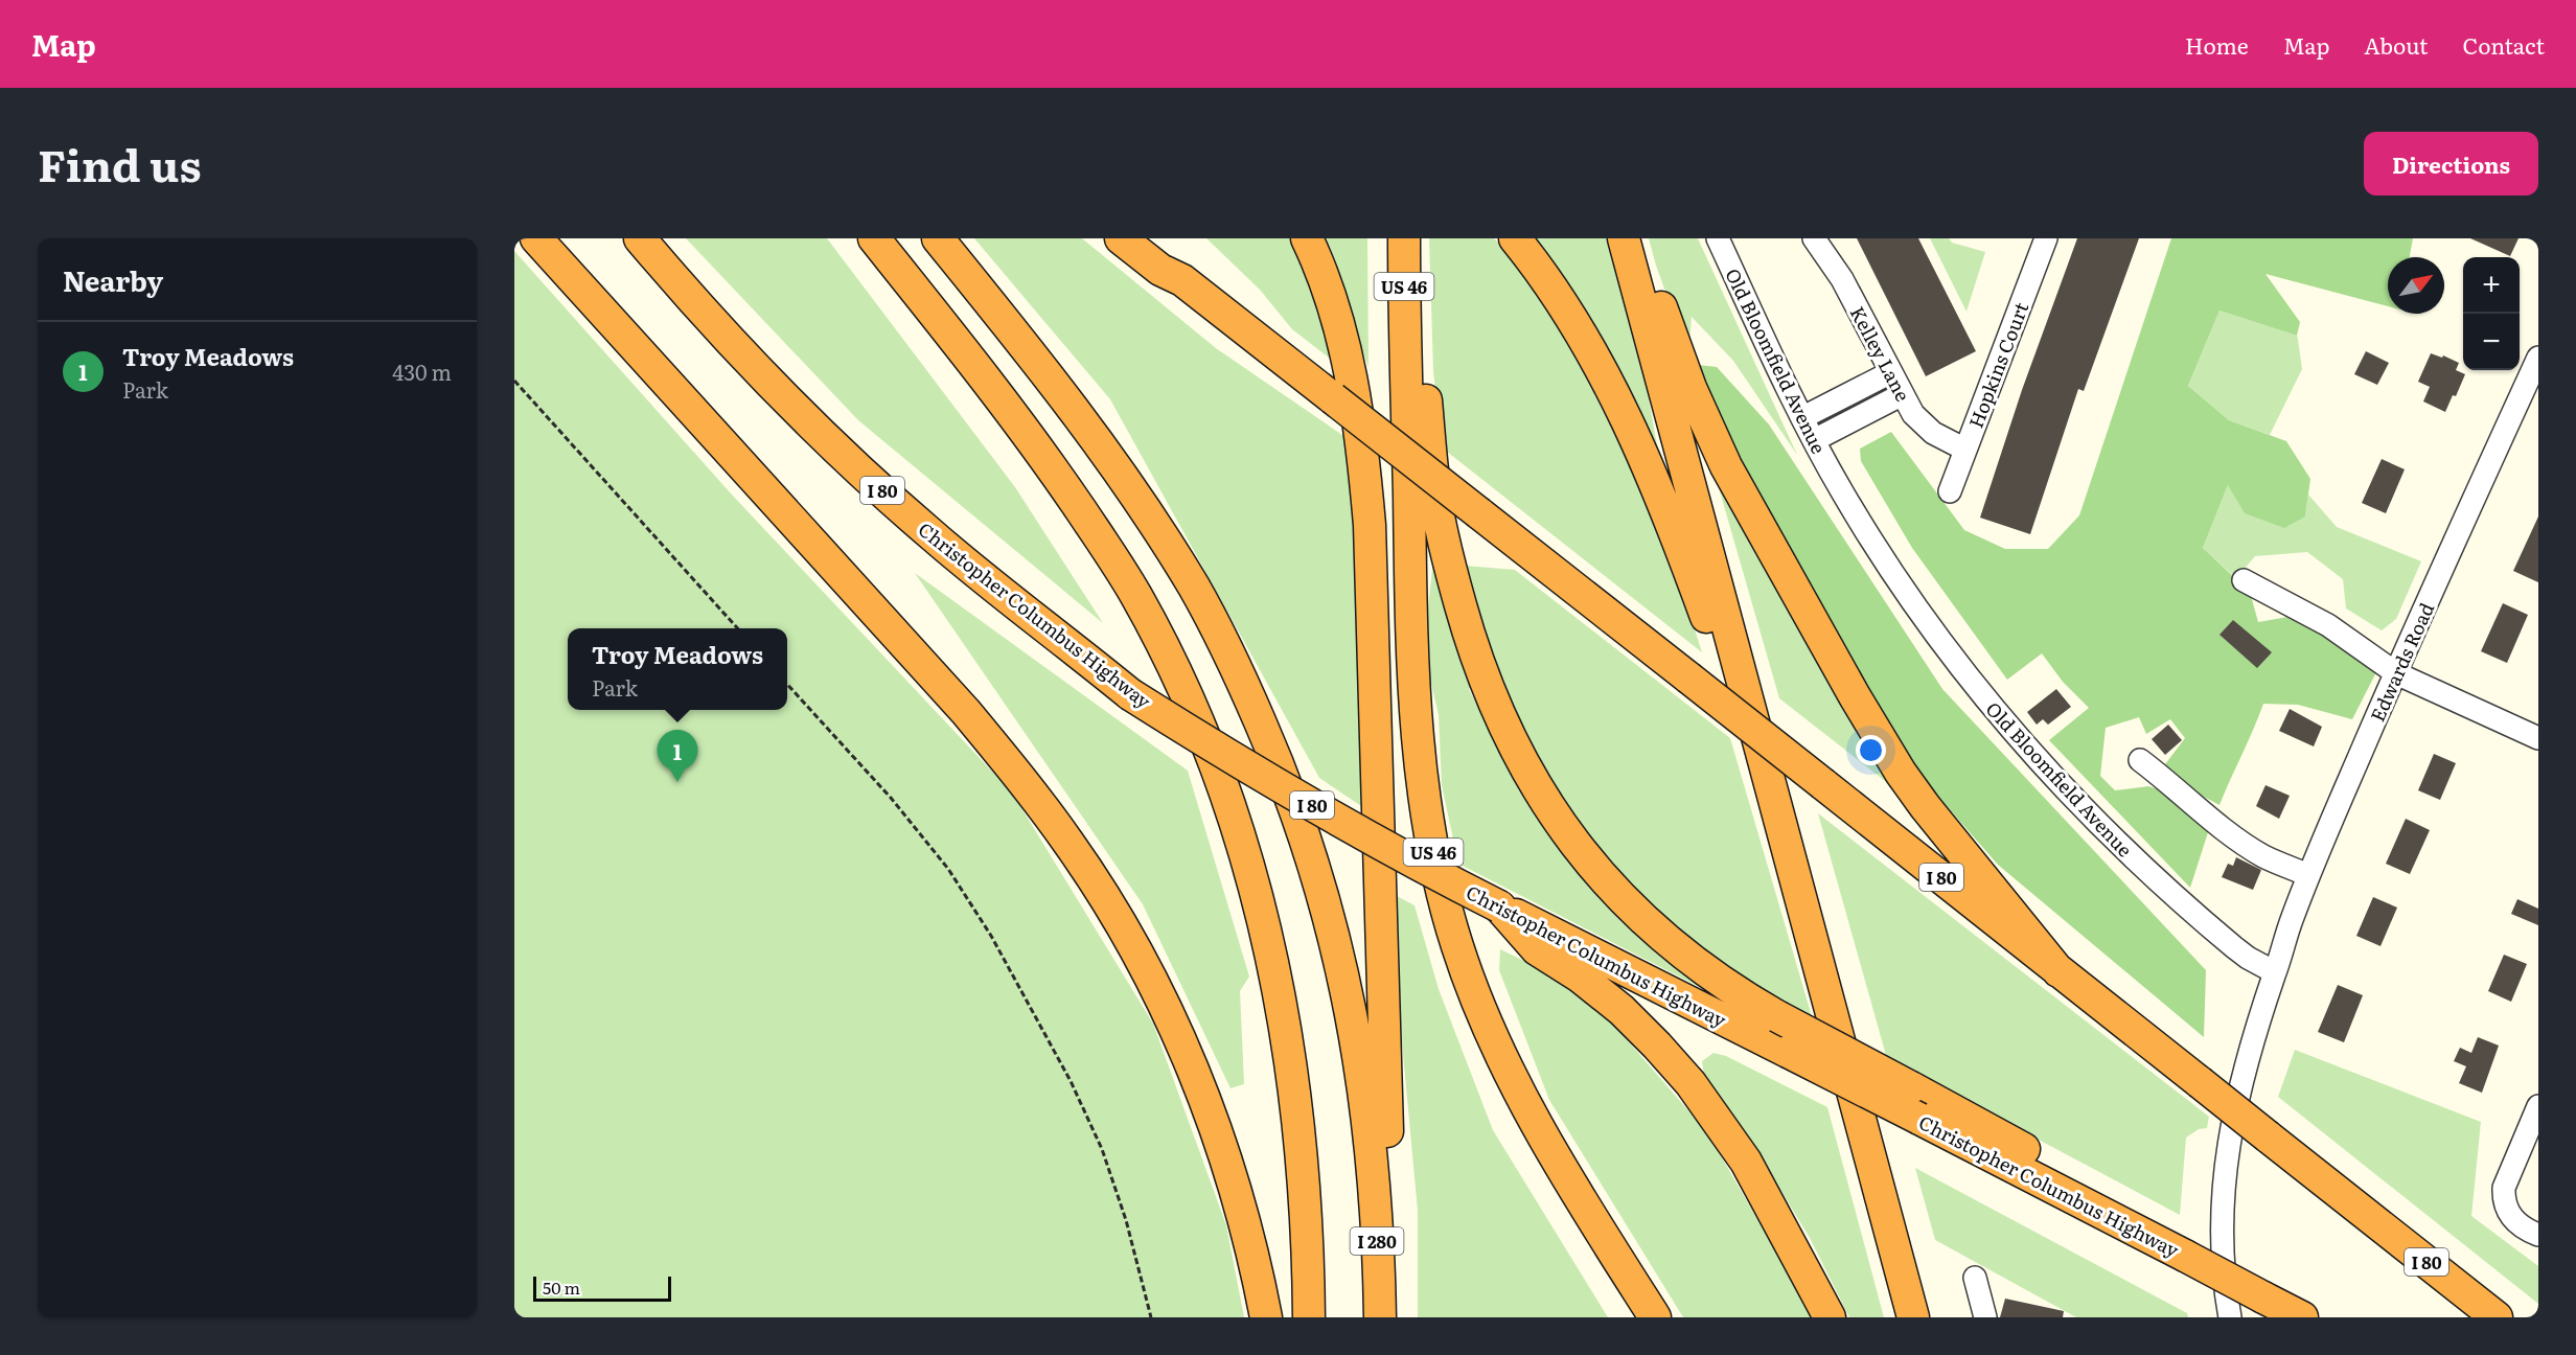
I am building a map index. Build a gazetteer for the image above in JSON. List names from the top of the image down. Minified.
{"streets":{"highway":["US 46","I 80","Christopher Columbus Highway","I 280"],"street":["Kelley Lane","Old Bloomfield Avenue","Hopkins Court","Edwards Road"]},"crossings":[["Kelley Lane","Hopkins Court"],["Old Bloomfield Avenue","Edwards Road"]],"scale_bar":"50 m","north":"top right","page":{"header":"Map","nav":["Home","Map","About","Contact"],"title":"Find us","buttons":"Directions","heading":"Nearby","map_buttons":["+","−"],"list":[{"mark":"1","name":"Troy Meadows","note":"Park","value":"430 m"}],"popup":["Troy Meadows","Park"],"pins":"1","scale":"50 m"}}
